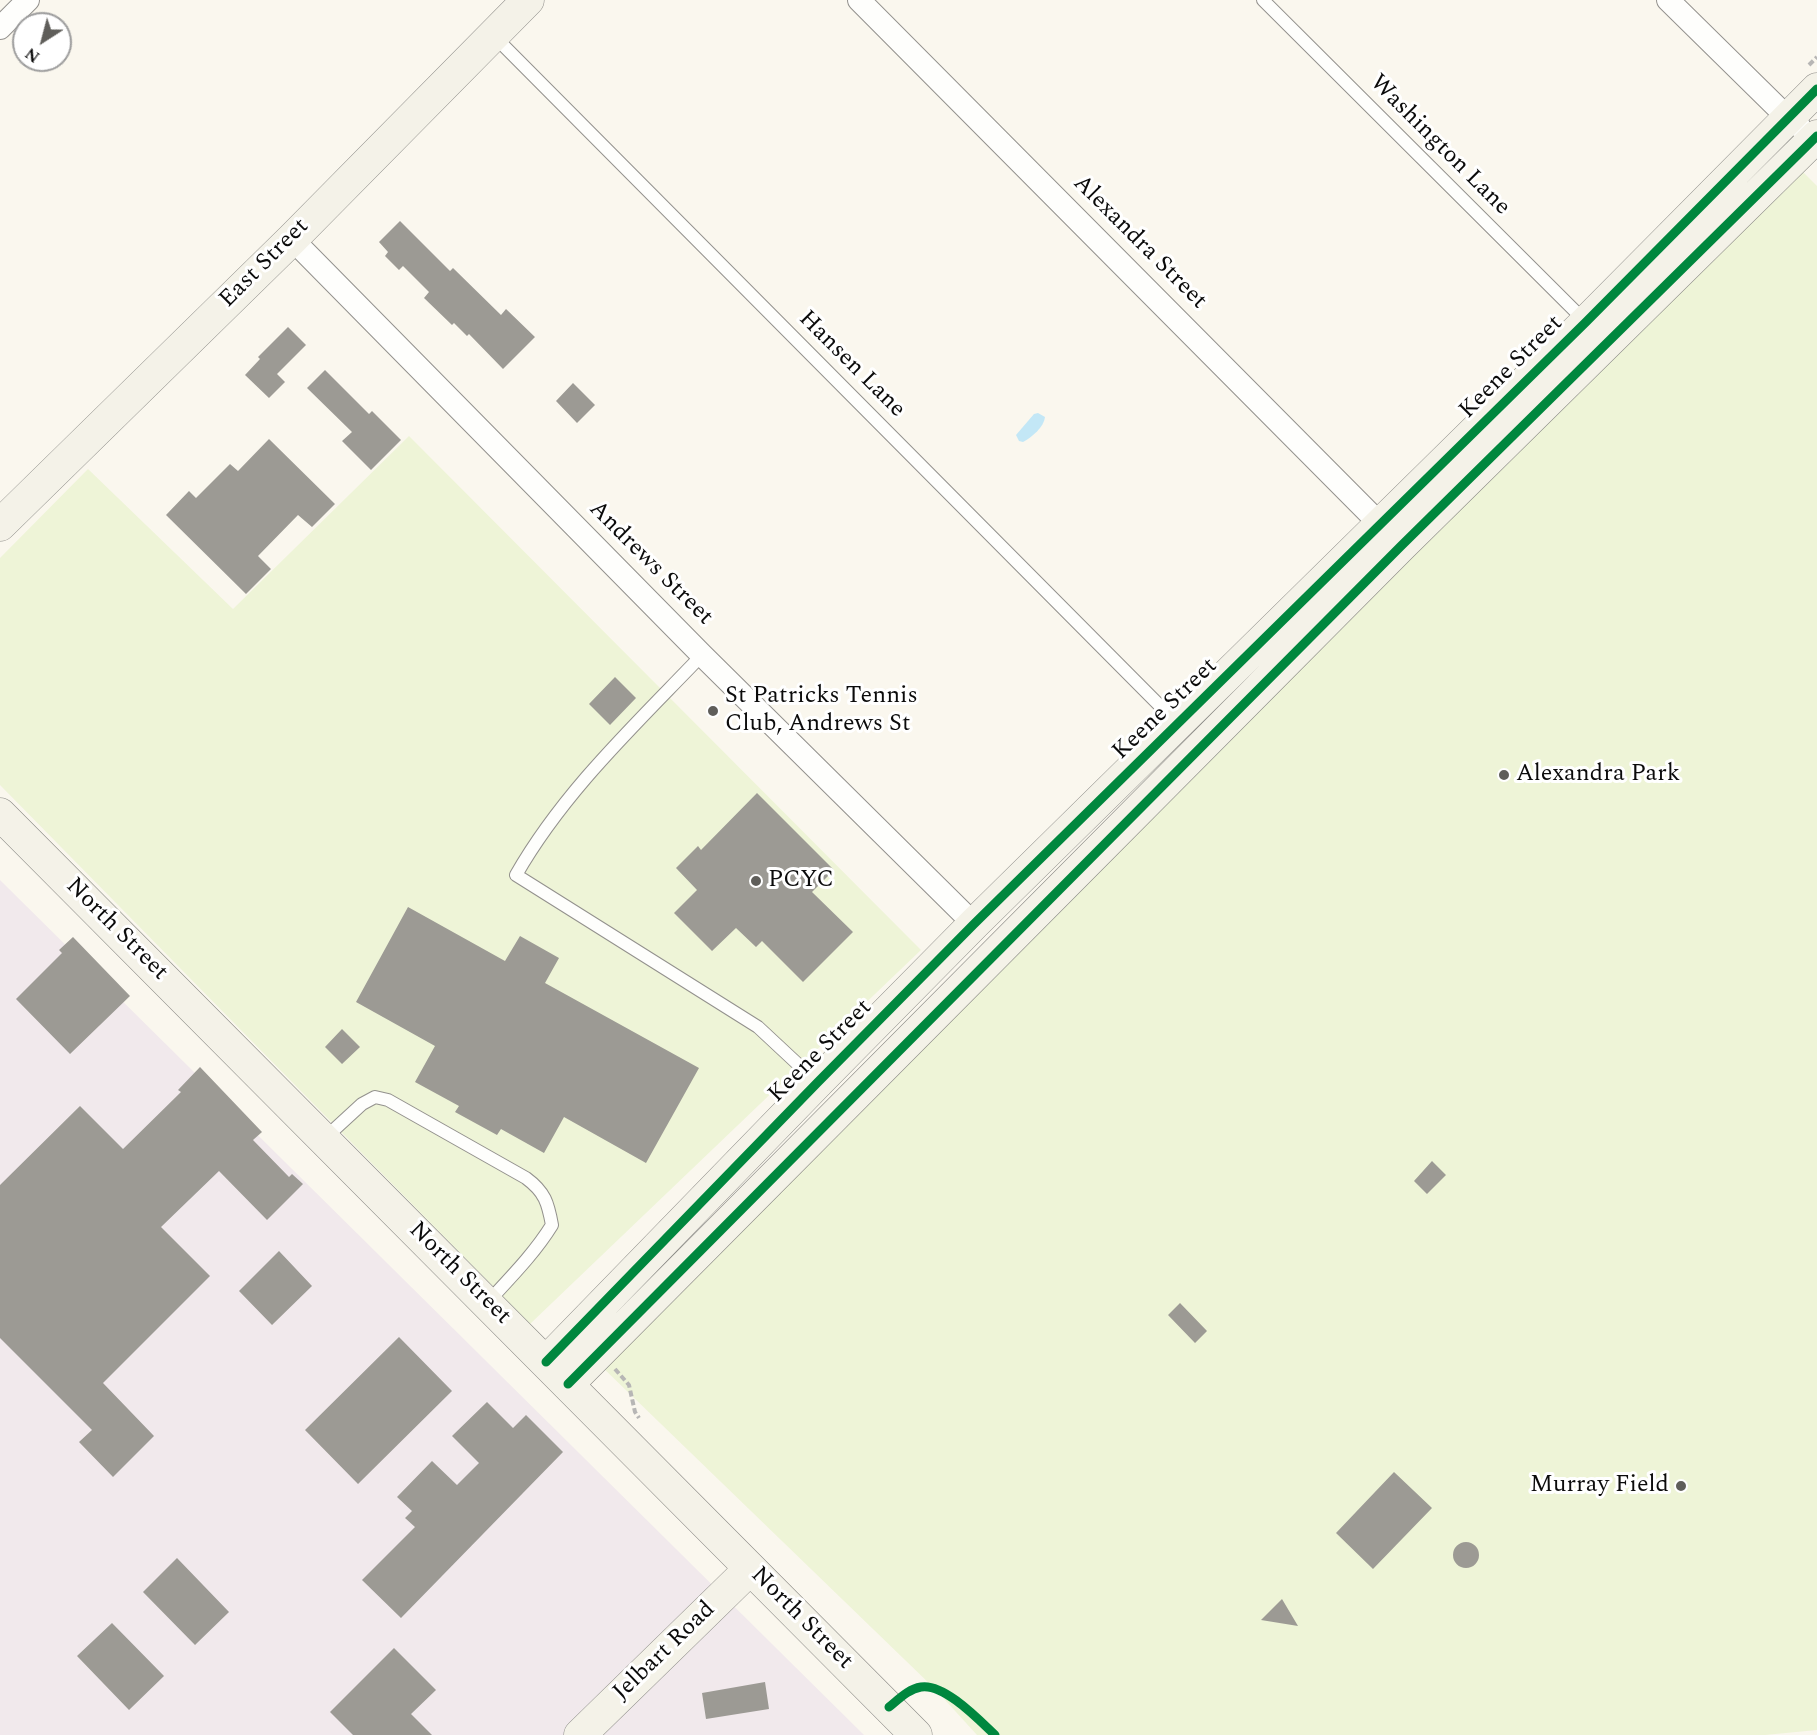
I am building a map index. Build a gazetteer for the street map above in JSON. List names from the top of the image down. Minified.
{"streets":{"street":["Alexandra Street","East Street","Keene Street","Andrews Street","North Street","Jelbart Road"],"lane":["Washington Lane","Hansen Lane"]},"crossings":[["Washington Lane","Keene Street"],["Alexandra Street","Keene Street"],["East Street","Hansen Lane"],["East Street","Andrews Street"],["Hansen Lane","Keene Street"],["Keene Street","Andrews Street"],["Keene Street","North Street"],["North Street","Jelbart Road"]],"places":["St Patricks Tennis Club, Andrews St","Alexandra Park","PCYC","Murray Field"],"north":"bottom left"}
